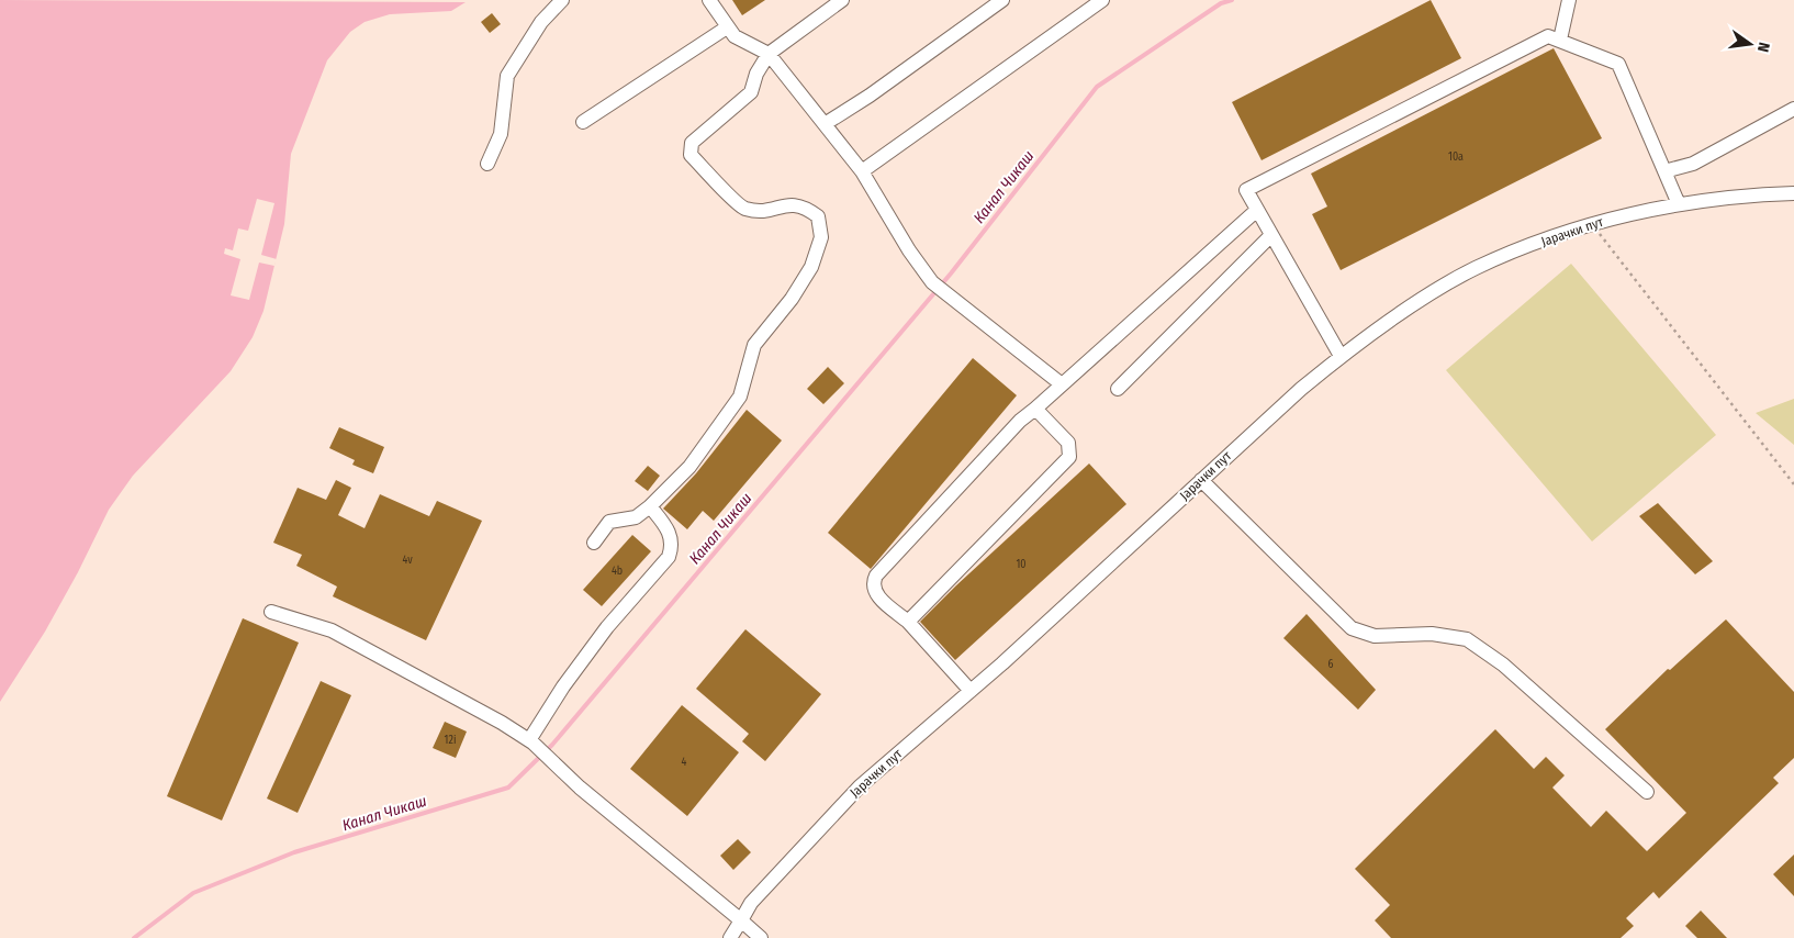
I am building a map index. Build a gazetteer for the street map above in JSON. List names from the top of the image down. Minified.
{"streets":{"street":["Јарачки пут"]},"water":["Канал Чикаш"],"house_numbers":["10a","4v","10","4b","6","12i","4"],"north":"right"}
